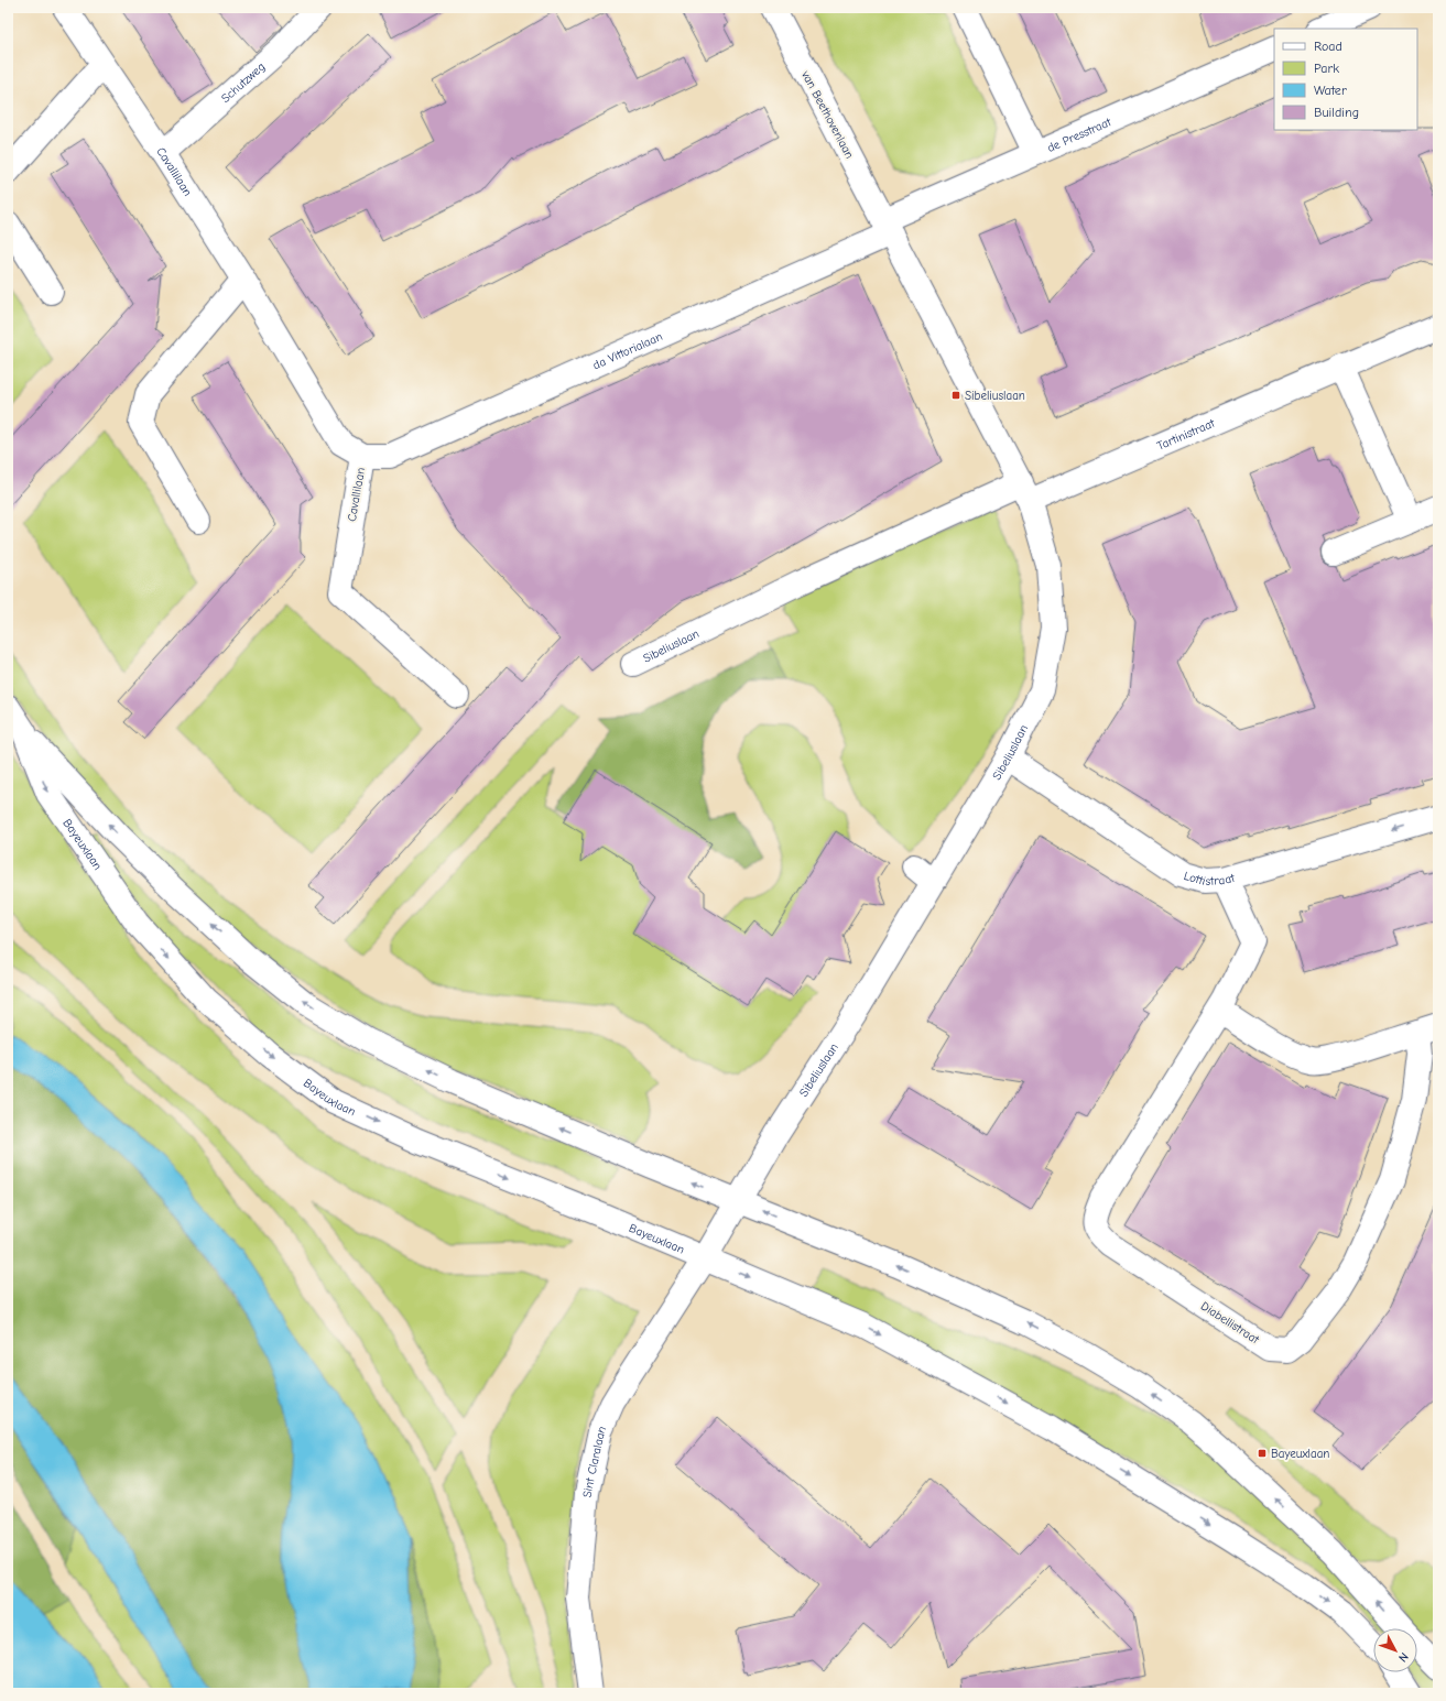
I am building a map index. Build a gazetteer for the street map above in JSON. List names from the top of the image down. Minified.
{"streets":{"street":["Schutzweg","van Beethovenlaan","de Presstraat","Cavallilaan","da Vittorialaan","Tartinistraat","Sibeliuslaan","Bayeuxlaan","Lottistraat","Diabellistraat","Sint Claralaan"]},"crossings":[["Schutzweg","Cavallilaan"],["van Beethovenlaan","de Presstraat"],["van Beethovenlaan","da Vittorialaan"],["van Beethovenlaan","Sibeliuslaan"],["de Presstraat","da Vittorialaan"],["de Presstraat","Sibeliuslaan"],["Cavallilaan","da Vittorialaan"],["da Vittorialaan","Sibeliuslaan"],["Tartinistraat","Sibeliuslaan"],["Sibeliuslaan","Bayeuxlaan"],["Sibeliuslaan","Lottistraat"],["Sibeliuslaan","Sint Claralaan"],["Bayeuxlaan","Sint Claralaan"],["Lottistraat","Diabellistraat"]],"one_way":["Lottistraat"],"places":{"transit":["Sibeliuslaan","Bayeuxlaan"]},"legend":["Road","Park","Water","Building"],"north":"bottom right"}
